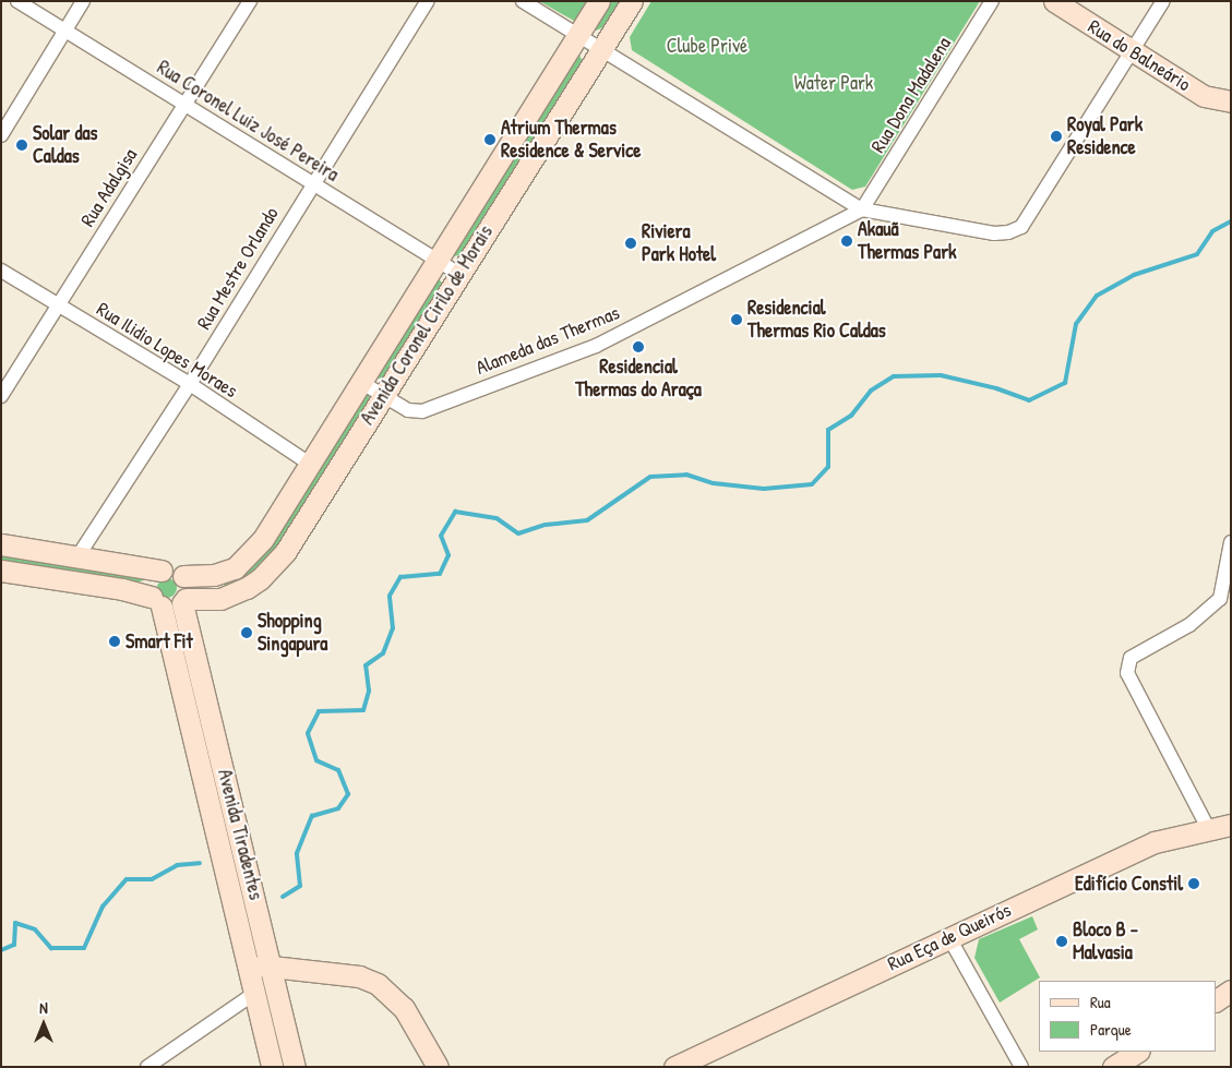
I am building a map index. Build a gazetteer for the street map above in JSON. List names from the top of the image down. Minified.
{"streets":{"main road":["Rua do Balneário","Avenida Coronel Cirilo de Morais","Avenida Tiradentes","Rua Eça de Queirós"],"street":["Rua Dona Madalena","Rua Coronel Luiz José Pereira","Rua Adalgisa","Rua Mestre Orlando","Alameda das Thermas","Rua Ilidio Lopes Moraes"]},"crossings":[["Rua Dona Madalena","Alameda das Thermas"],["Rua Coronel Luiz José Pereira","Rua Adalgisa"],["Rua Coronel Luiz José Pereira","Rua Mestre Orlando"],["Rua Coronel Luiz José Pereira","Avenida Coronel Cirilo de Morais"],["Rua Adalgisa","Rua Ilidio Lopes Moraes"],["Rua Mestre Orlando","Rua Ilidio Lopes Moraes"],["Avenida Coronel Cirilo de Morais","Alameda das Thermas"],["Avenida Coronel Cirilo de Morais","Rua Ilidio Lopes Moraes"],["Avenida Coronel Cirilo de Morais","Avenida Tiradentes"]],"parks":["Clube Privé","Water Park"],"places":["Royal Park Residence","Atrium Thermas Residence & Service","Solar das Caldas","Akauã Thermas Park","Riviera Park Hotel","Residencial Thermas Rio Caldas","Residencial Thermas do Araça","Shopping Singapura","Smart Fit","Edifício Constil","Bloco B - Malvasia"],"legend":["Rua","Parque"],"north":"top"}
